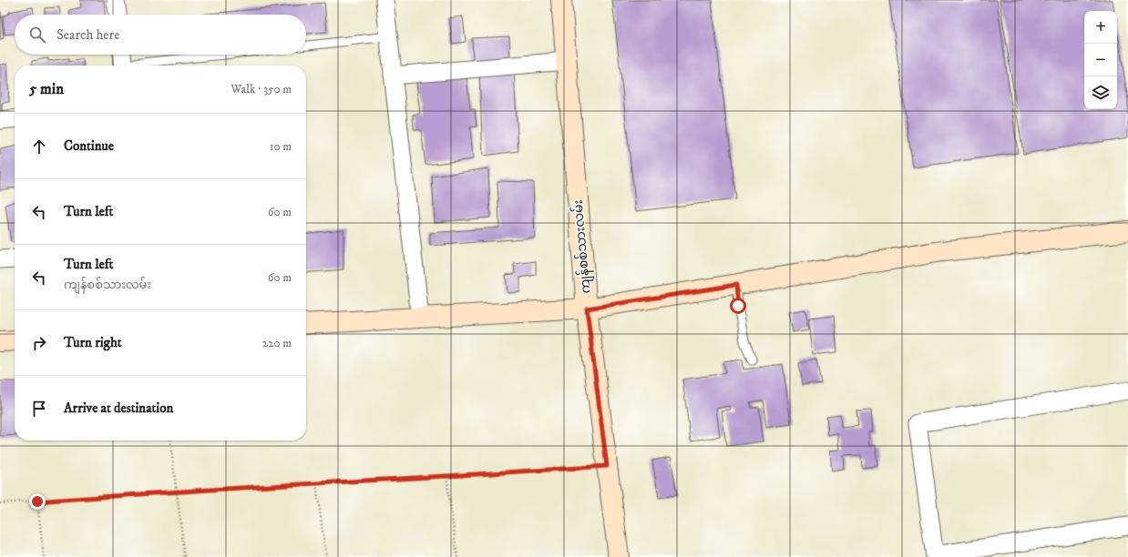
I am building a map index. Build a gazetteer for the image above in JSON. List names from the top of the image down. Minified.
{"streets":{"street":["ကျန်စစ်သားလမ်း"]},"page":{"map_buttons":["+","−"],"search":"Search here","heading":["5 min","Walk · 350 m"],"list":[["Continue","10 m"],["Turn left","60 m"],["Turn left","ကျန်စစ်သားလမ်း","60 m"],["Turn right","220 m"],"Arrive at destination"]}}
